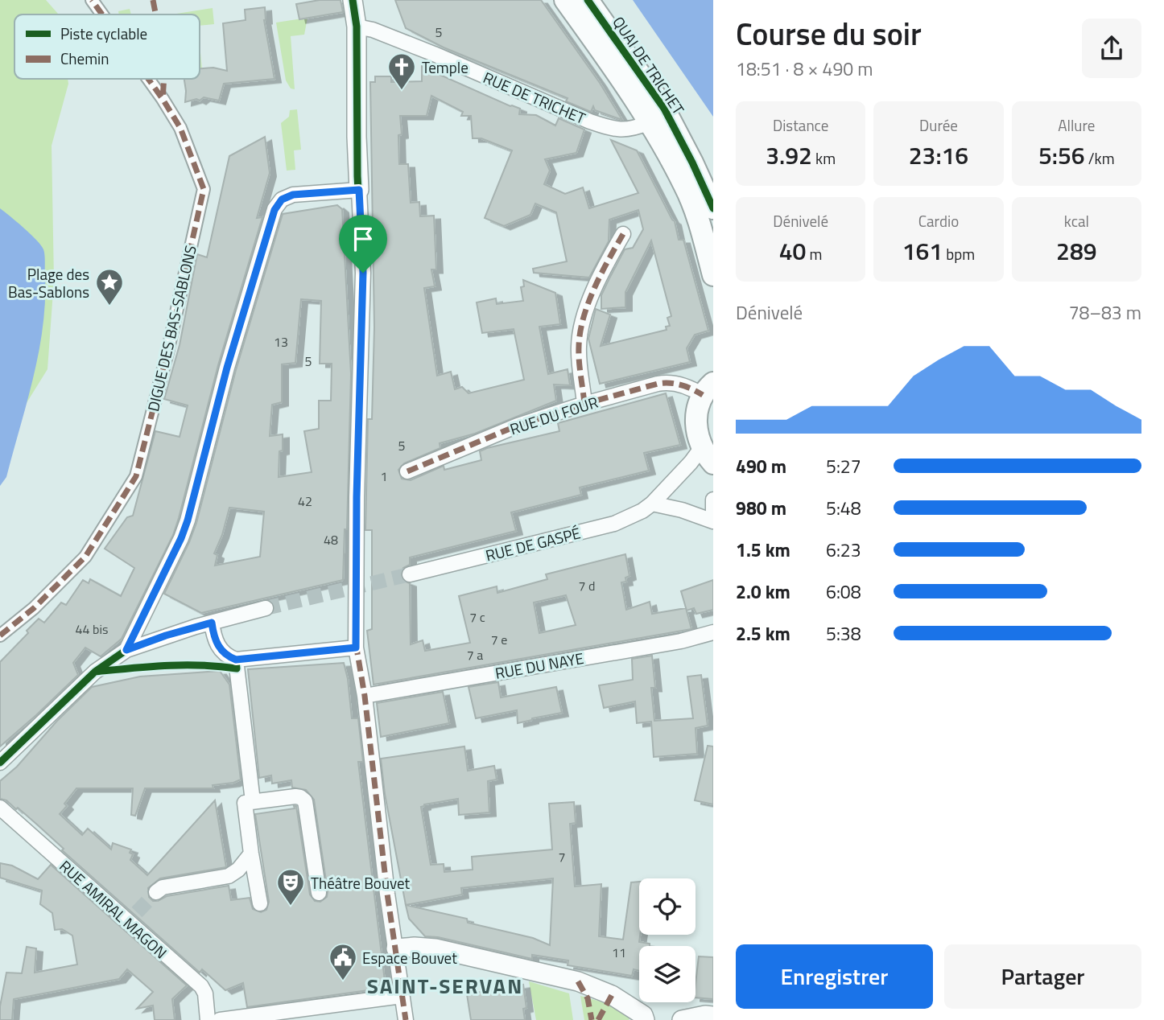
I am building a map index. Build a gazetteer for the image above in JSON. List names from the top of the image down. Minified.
{"streets":{"main road":["QUAI DE TRICHET"],"street":["RUE DE TRICHET","DIGUE DES BAS-SABLONS","RUE DU FOUR","RUE DE GASPÉ","RUE DU NAYE","RUE AMIRAL MAGON"]},"crossings":[["QUAI DE TRICHET","RUE DE TRICHET"]],"districts":["SAINT-SERVAN"],"places":{"church":["Temple"],"place":["Plage des Bas-Sablons"],"theatre":["Théâtre Bouvet"],"public building":["Espace Bouvet"]},"house_numbers":["5","13","5","5","1","42","48","7 d","7 c","44 bis","7 e","7 a","7","11"],"legend":["Piste cyclable","Chemin"],"page":{"heading":["Course du soir","18:51 · 8 × 490 m"],"stats":[["Distance","3.92 km"],["Durée","23:16"],["Allure","5:56 /km"],["Dénivelé","40 m"],["Cardio","161 bpm"],["kcal","289"]],"chart":["Dénivelé","78–83 m"],"list":[{"name":"490 m","note":"5:27"},{"name":"980 m","note":"5:48"},{"name":"1.5 km","note":"6:23"},{"name":"2.0 km","note":"6:08"},{"name":"2.5 km","note":"5:38"}],"buttons":["Enregistrer","Partager"]}}
